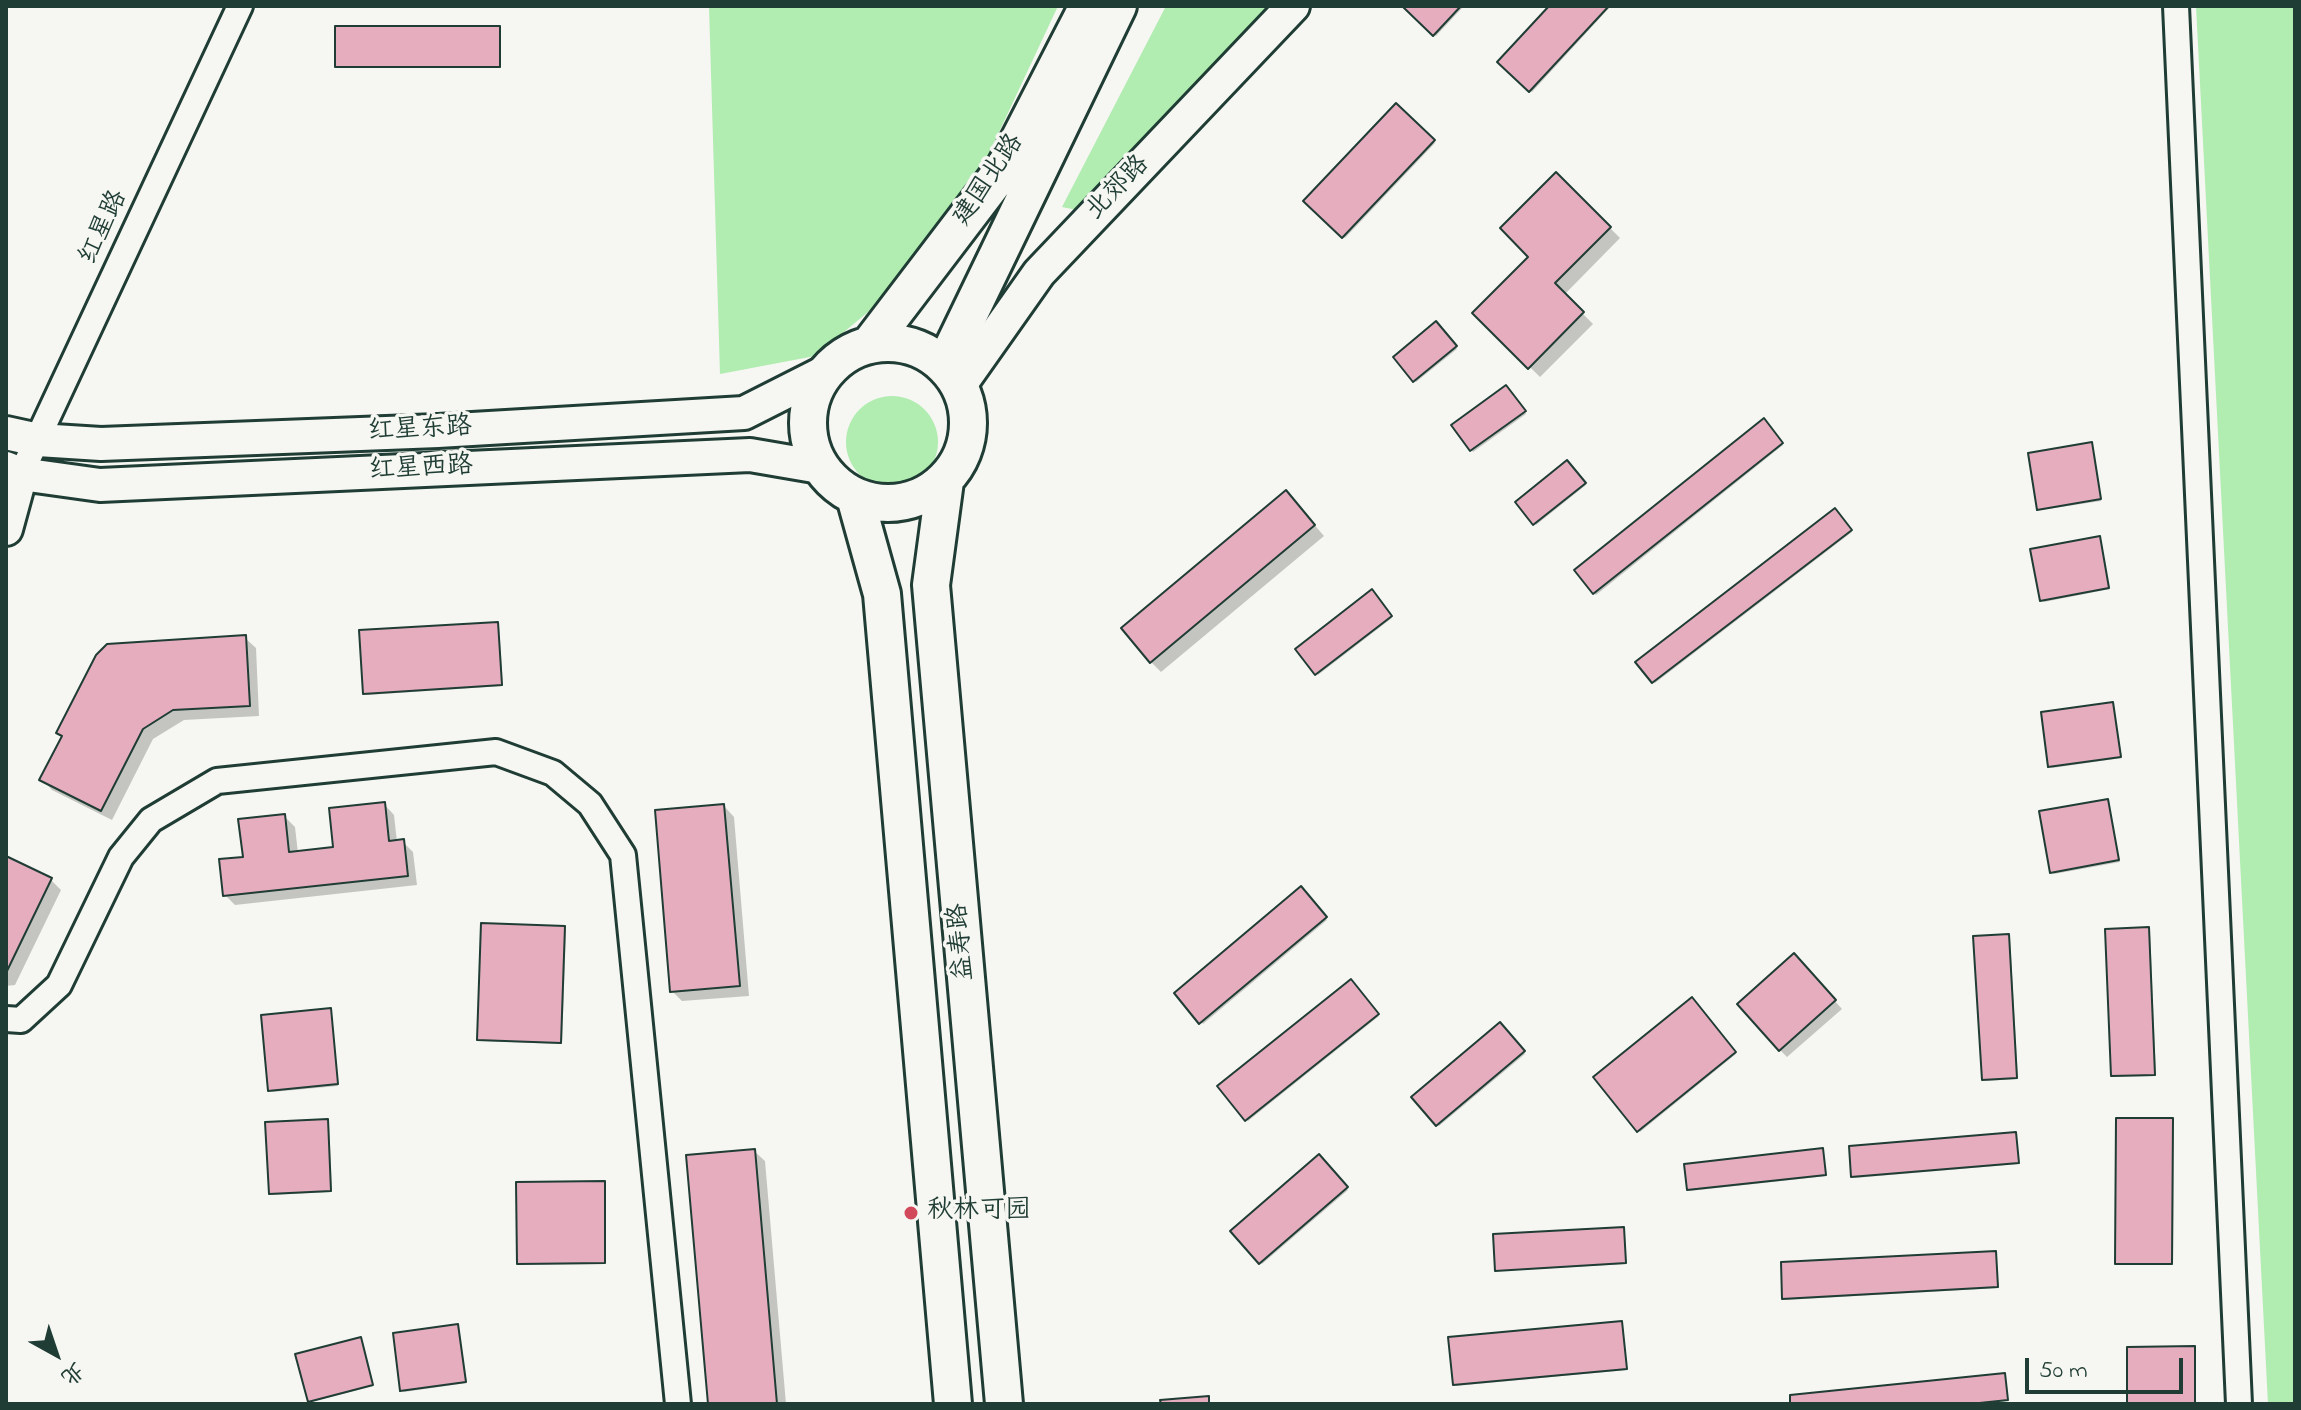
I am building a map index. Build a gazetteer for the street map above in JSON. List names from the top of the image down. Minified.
{"streets":{"main road":["建国北路","北郊路","红星东路","红星西路","益寿路"],"street":["红星路"]},"crossings":[["建国北路","北郊路"],["建国北路","红星东路"],["建国北路","红星西路"],["建国北路","益寿路"],["北郊路","红星东路"],["北郊路","红星西路"],["北郊路","益寿路"],["红星路","红星东路"],["红星路","红星西路"],["红星东路","红星西路"],["红星东路","益寿路"],["红星西路","益寿路"]],"places":["秋林可园"],"scale_bar":"50 m","north":"bottom right"}
